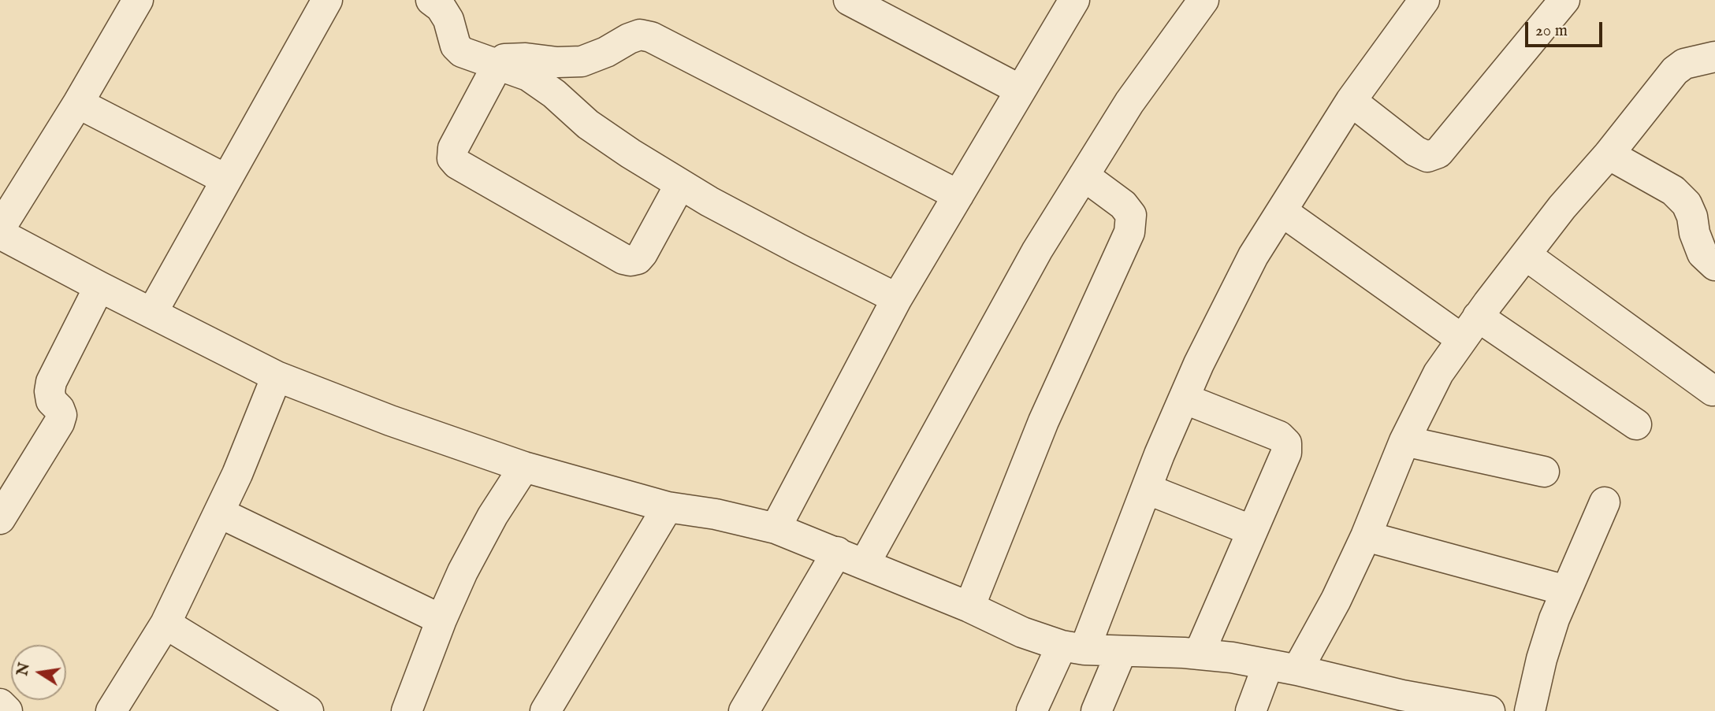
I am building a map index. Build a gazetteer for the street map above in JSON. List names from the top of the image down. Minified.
{"scale_bar":"20 m","north":"left"}
